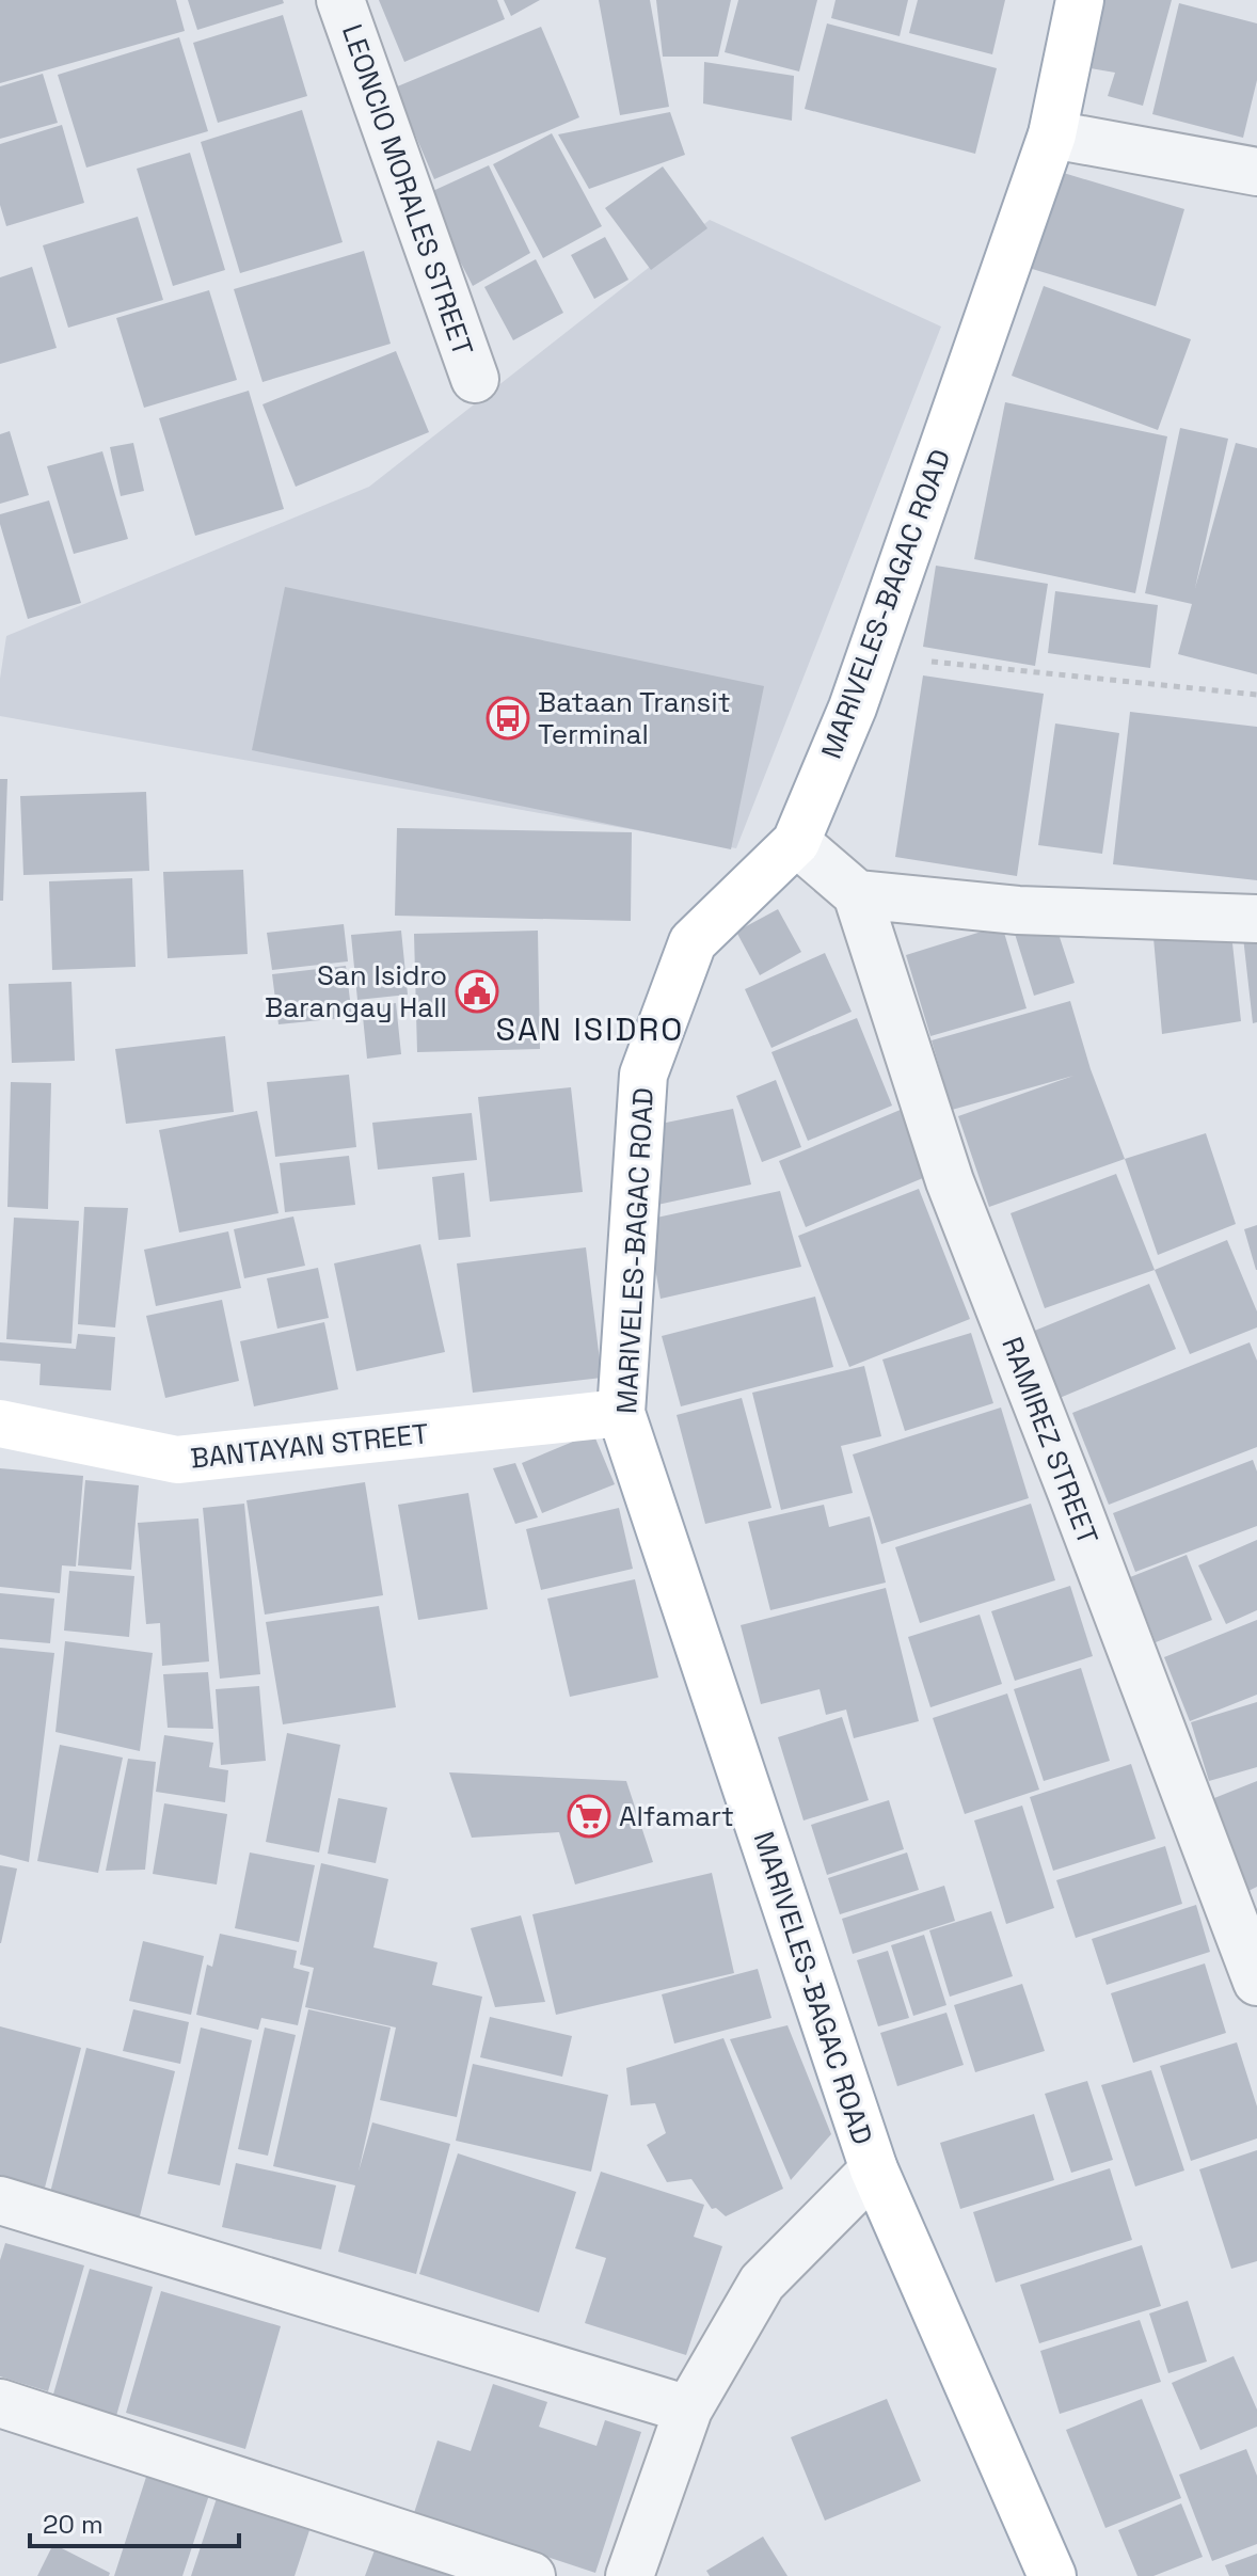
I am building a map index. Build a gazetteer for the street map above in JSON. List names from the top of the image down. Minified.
{"streets":{"main road":["MARIVELES-BAGAC ROAD","BANTAYAN STREET"],"street":["LEONCIO MORALES STREET","RAMIREZ STREET"]},"crossings":[["MARIVELES-BAGAC ROAD","BANTAYAN STREET"]],"districts":["SAN ISIDRO"],"places":{"bus stop":["Bataan Transit Terminal"],"public building":["San Isidro Barangay Hall"],"supermarket":["Alfamart"]},"scale_bar":"20 m"}
